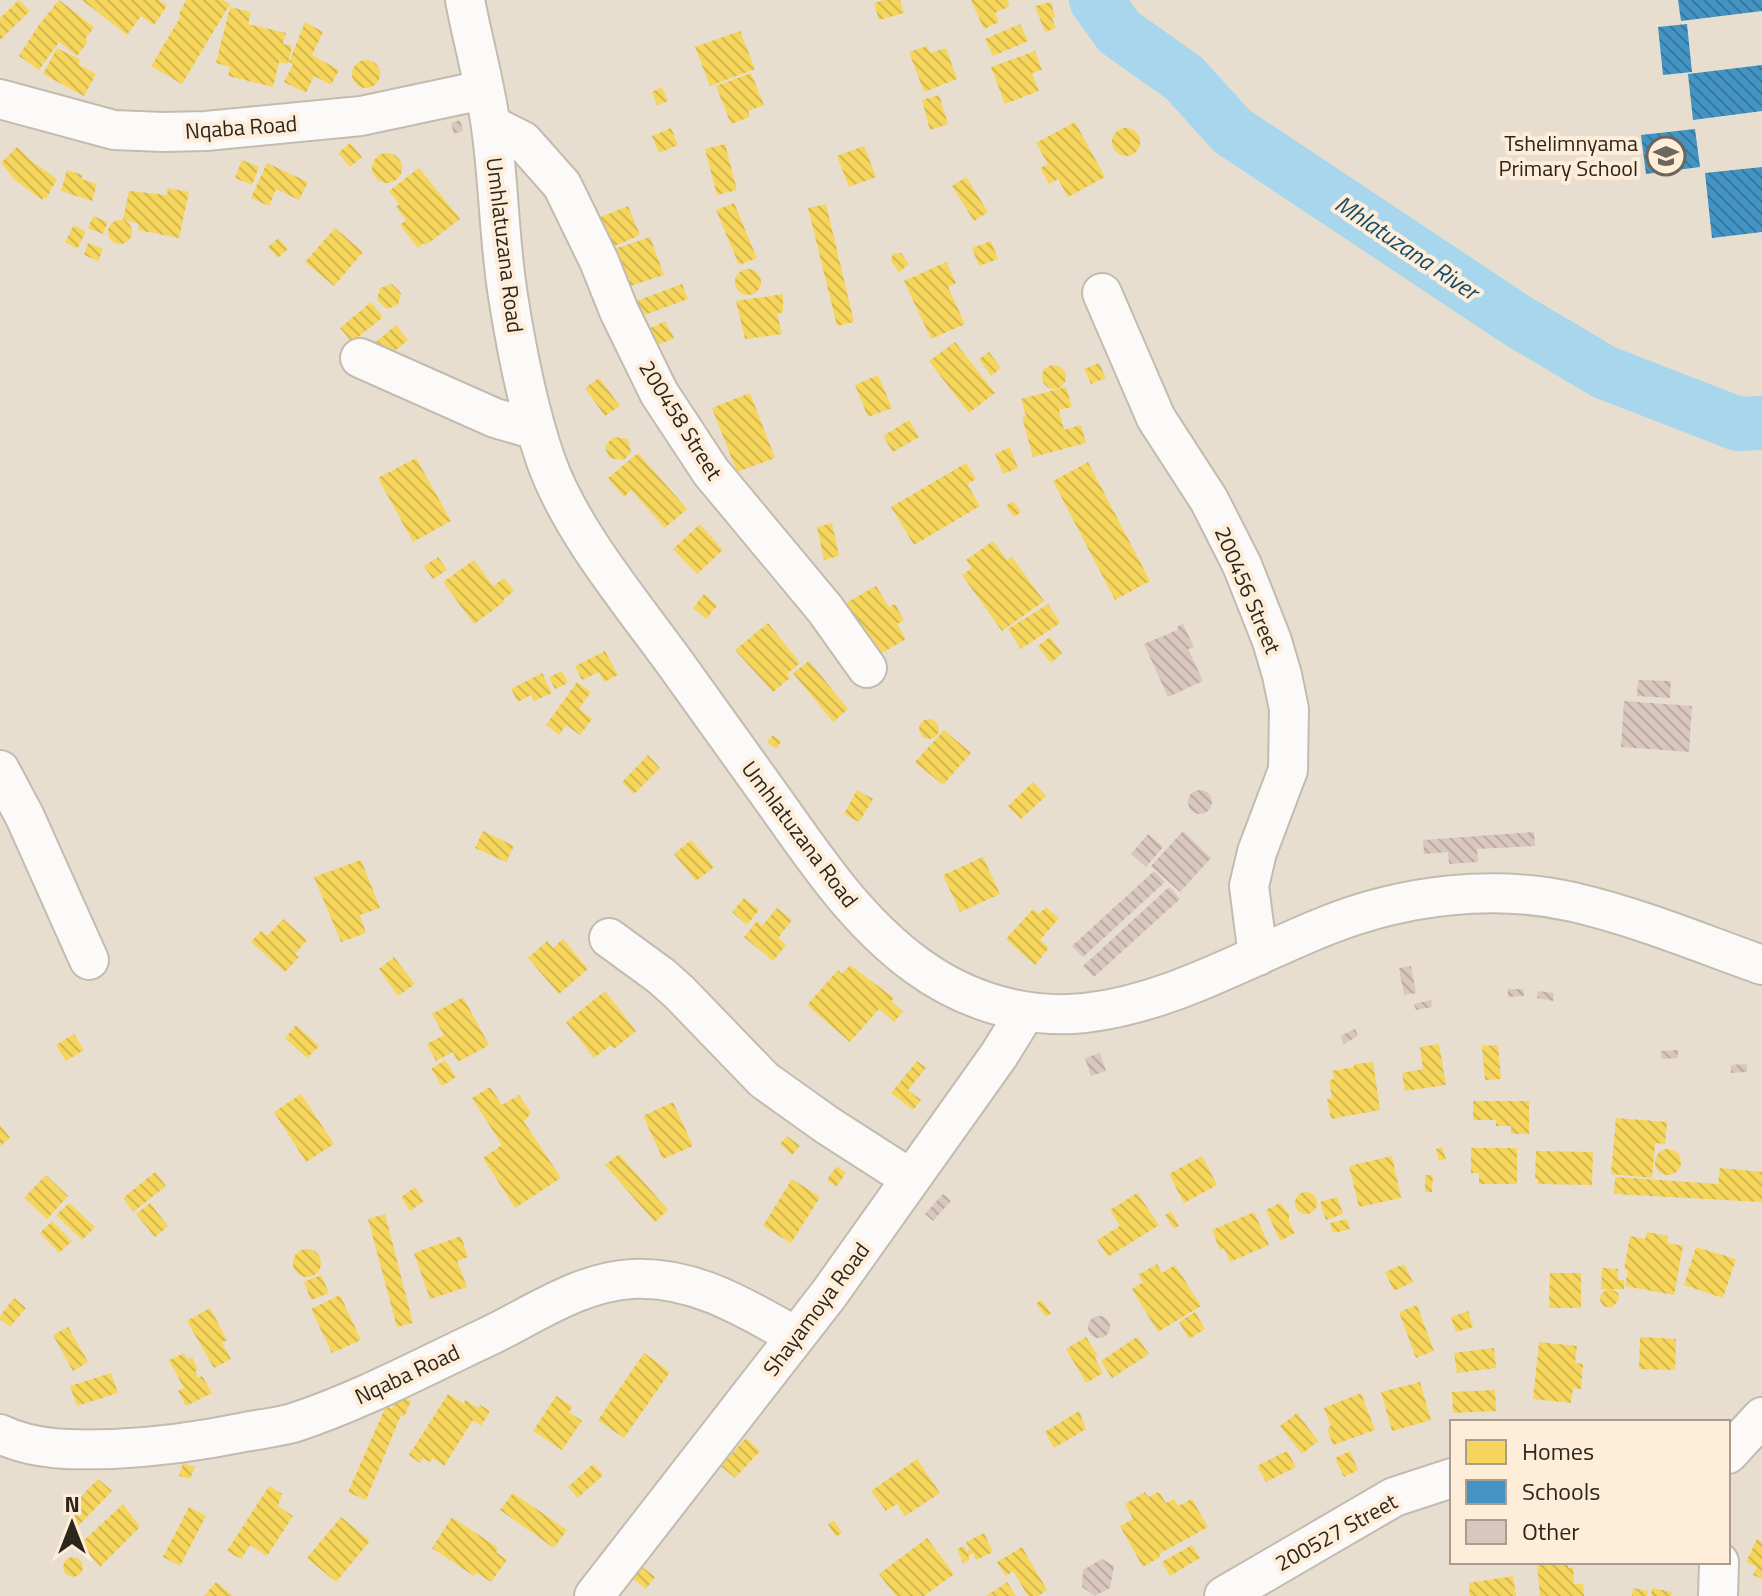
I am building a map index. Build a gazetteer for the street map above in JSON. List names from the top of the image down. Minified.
{"streets":{"street":["Nqaba Road","Umhlatuzana Road","200458 Street","200456 Street","Shayamoya Road","200527 Street"]},"crossings":[["Nqaba Road","Umhlatuzana Road"],["Nqaba Road","200458 Street"],["Nqaba Road","Shayamoya Road"],["Umhlatuzana Road","200458 Street"],["Umhlatuzana Road","200456 Street"],["Umhlatuzana Road","Shayamoya Road"]],"water":["Mhlatuzana River"],"places":{"school or university":["Tshelimnyama Primary School"]},"legend":["Homes","Schools","Other"],"north":"top"}
